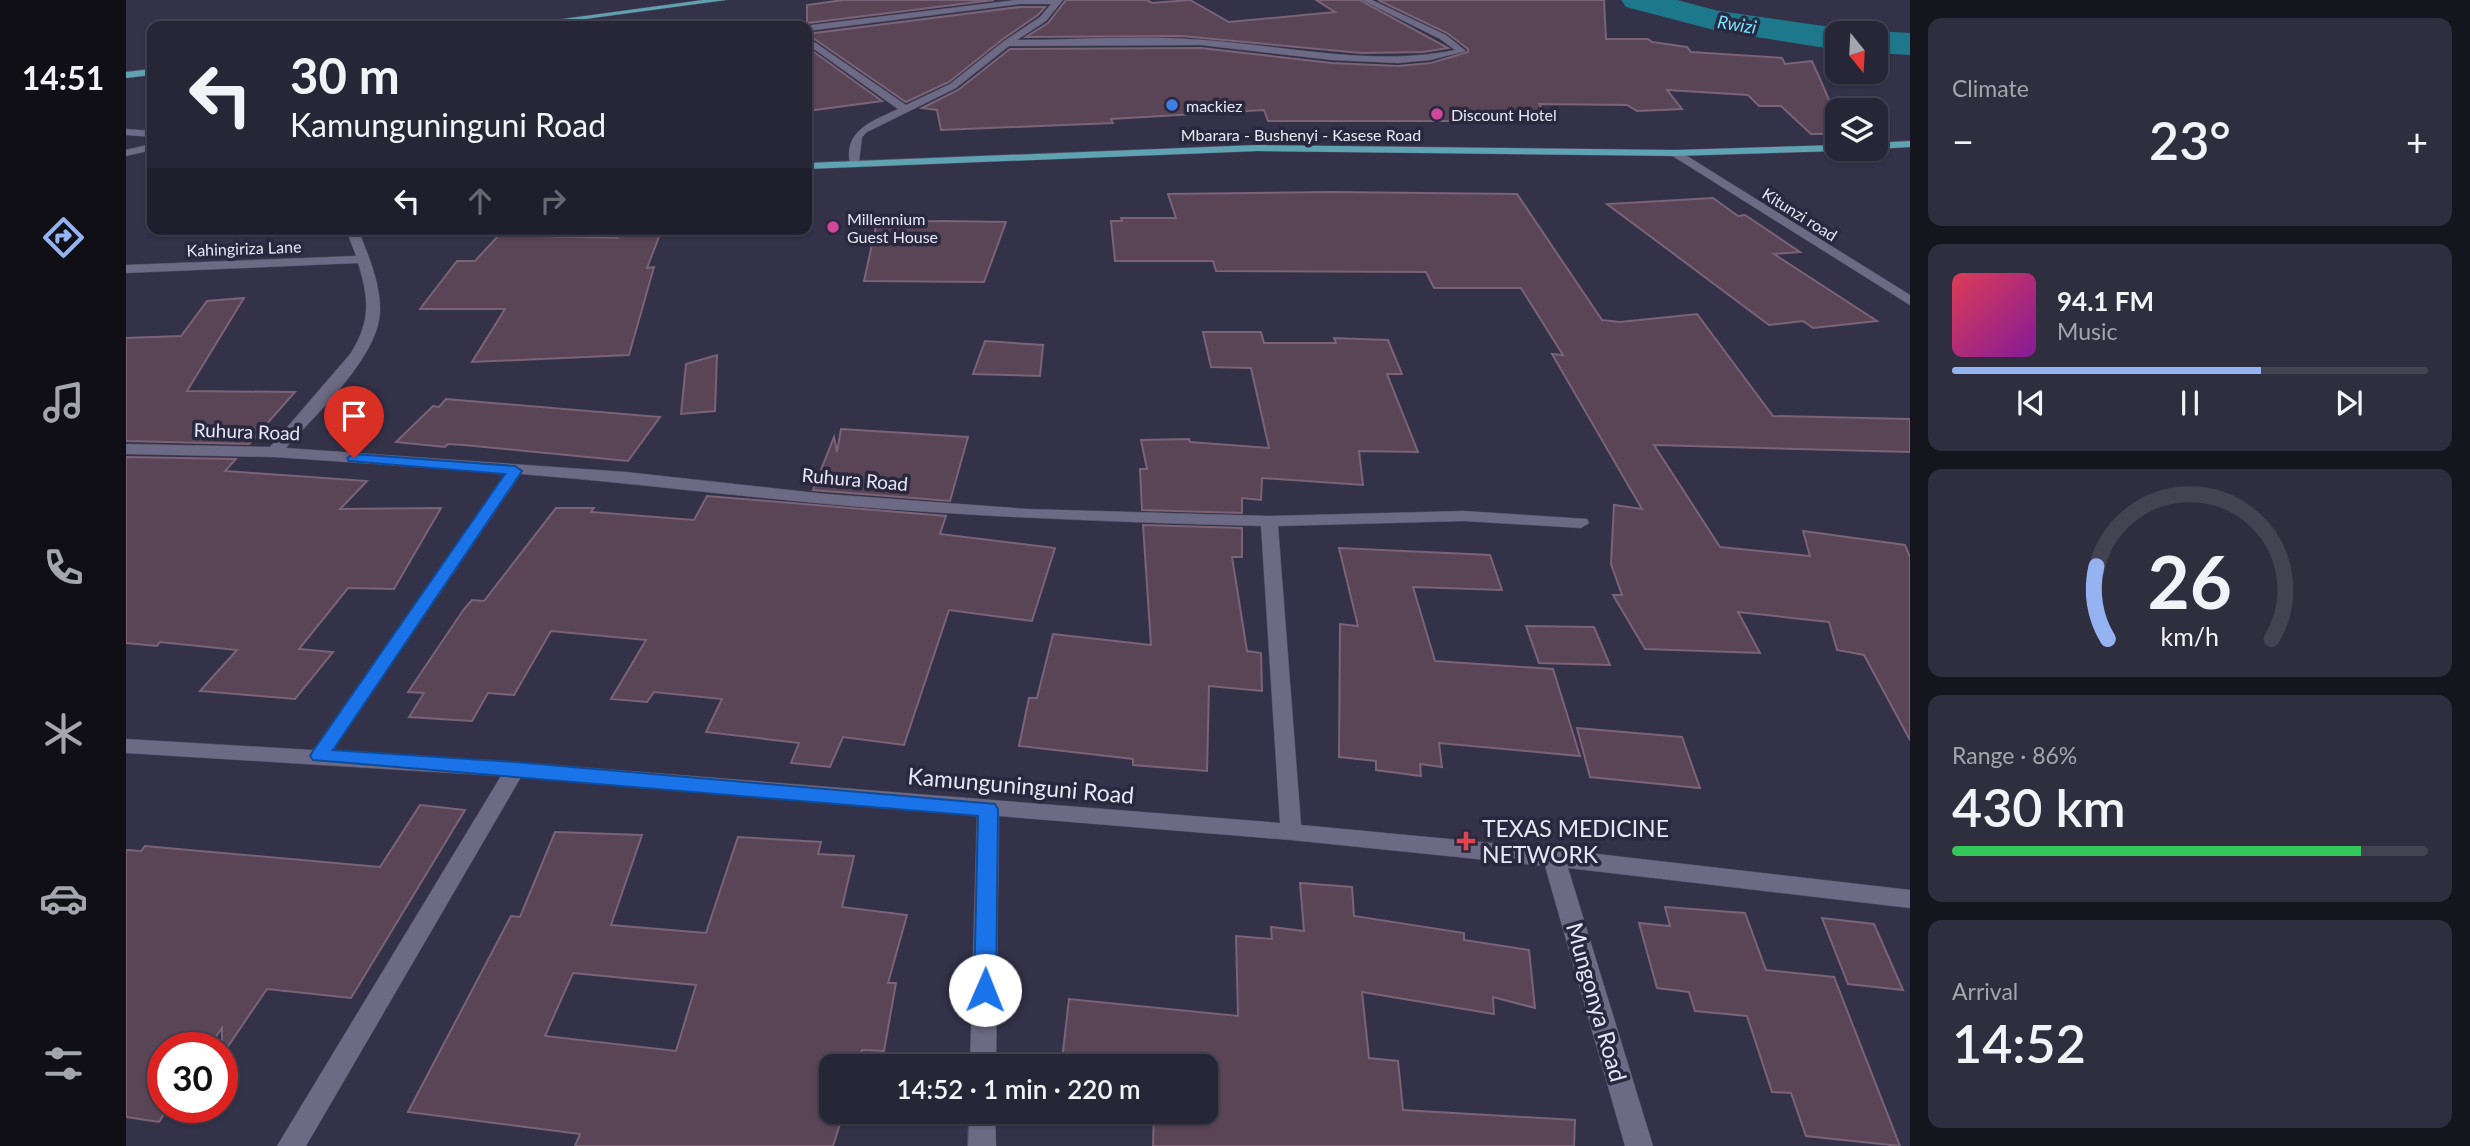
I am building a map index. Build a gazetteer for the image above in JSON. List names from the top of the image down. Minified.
{"streets":{"main road":["Mbarara - Bushenyi - Kasese Road"],"street":["Kitunzi road","Kahingiriza Lane","Ruhura Road","Kamunguninguni Road","Mungonya Road"]},"crossings":[["Mbarara - Bushenyi - Kasese Road","Kitunzi road"],["Kamunguninguni Road","Mungonya Road"]],"water":["Rwizi"],"places":{"other":["mackiez","Discount Hotel","Millennium Guest House"],"health":["TEXAS MEDICINE NETWORK"]},"north":"bottom","page":{"tabs":"14:51","tile":["Climate",["Range · 86%","430 km"],["Arrival","14:52"]],"turn":["30 m","Kamunguninguni Road"],"heat":["−","23°","+"],"song":["94.1 FM","Music"],"limit":"30","trip":"14:52 · 1 min · 220 m","gauge":["26","km/h"]}}
